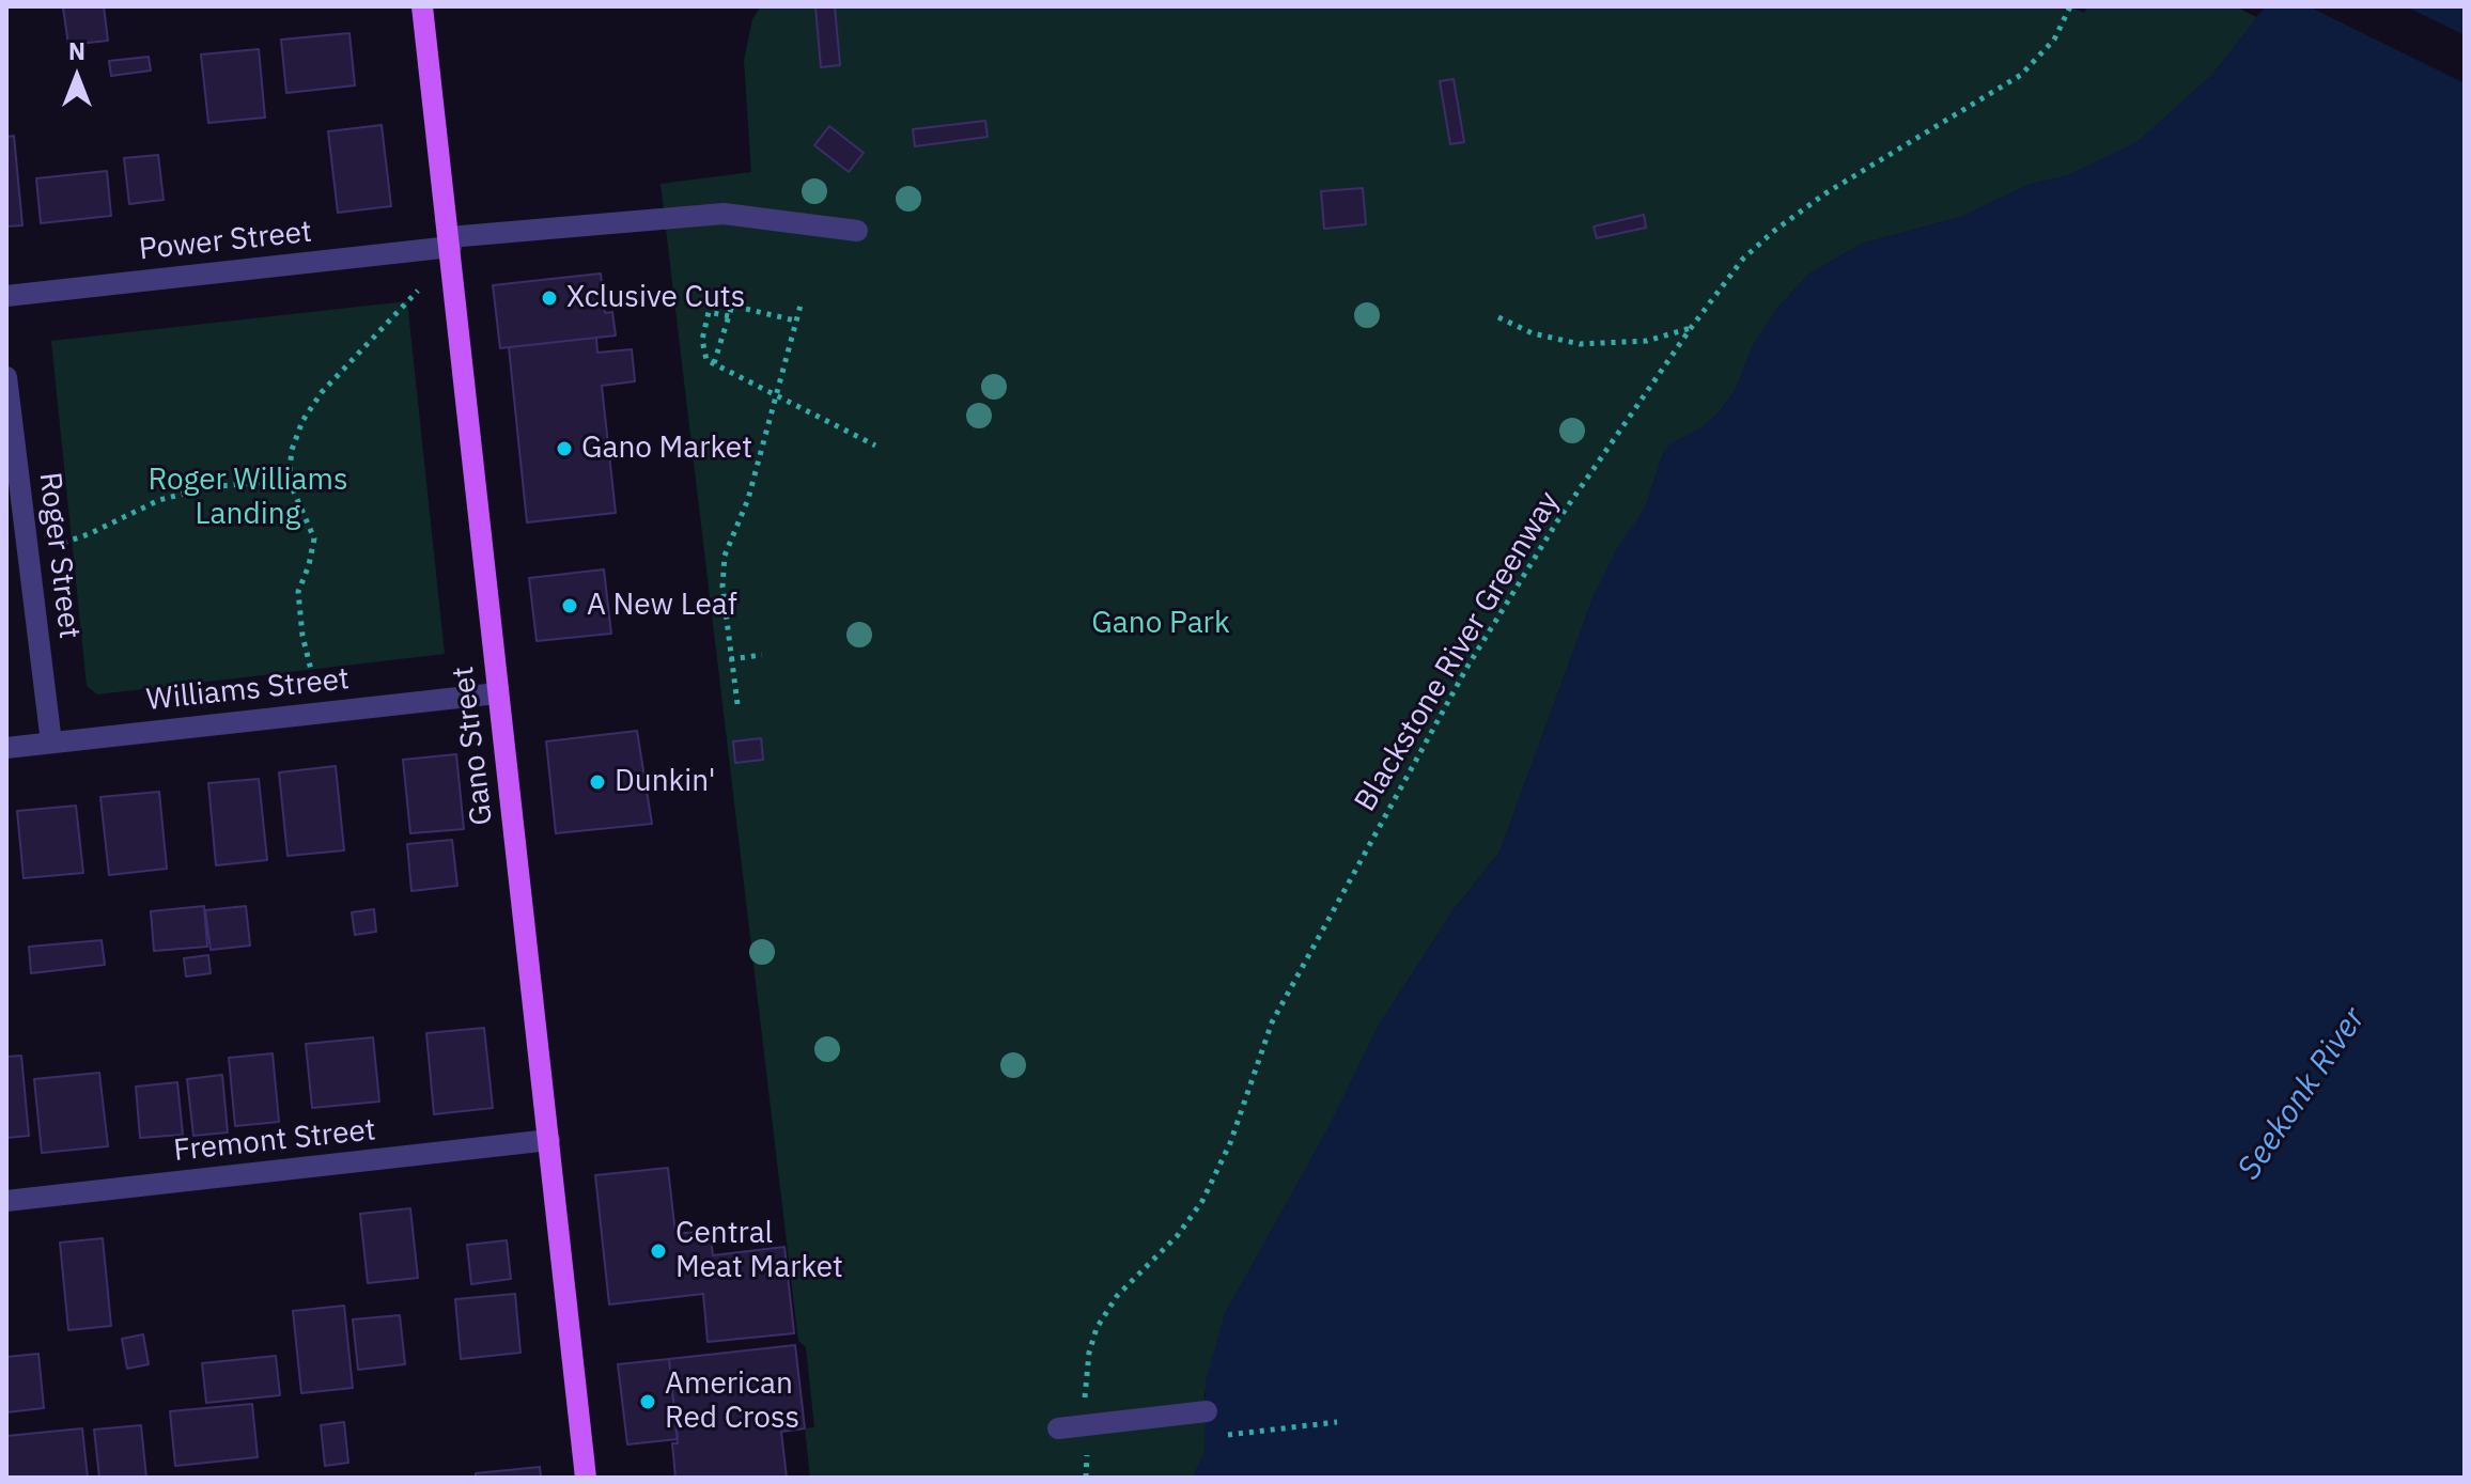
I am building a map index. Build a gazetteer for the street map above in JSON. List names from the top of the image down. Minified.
{"streets":{"main road":["Gano Street"],"street":["Power Street","Roger Street","Williams Street","Fremont Street"],"path":["Blackstone River Greenway"]},"crossings":[["Power Street","Gano Street"],["Roger Street","Williams Street"],["Williams Street","Gano Street"],["Gano Street","Fremont Street"]],"water":["Seekonk River"],"parks":["Roger Williams Landing","Gano Park"],"places":["Xclusive Cuts","Gano Market","A New Leaf","Dunkin'","Central Meat Market","American Red Cross"],"north":"top"}
